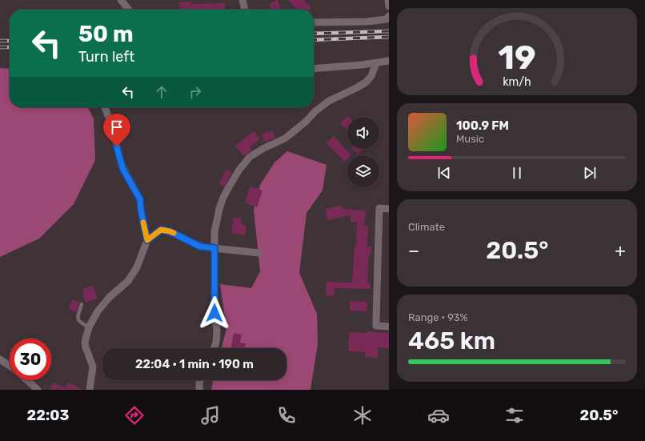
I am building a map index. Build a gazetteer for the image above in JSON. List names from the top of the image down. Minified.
{"page":{"turn":["50 m","Turn left"],"song":["100.9 FM","Music"],"tile":["Climate",["Range · 93%","465 km"]],"heat":["−","20.5°","+"],"limit":"30","trip":"22:04 · 1 min · 190 m","tabs":["22:03","20.5°"],"gauge":["19","km/h"]}}
